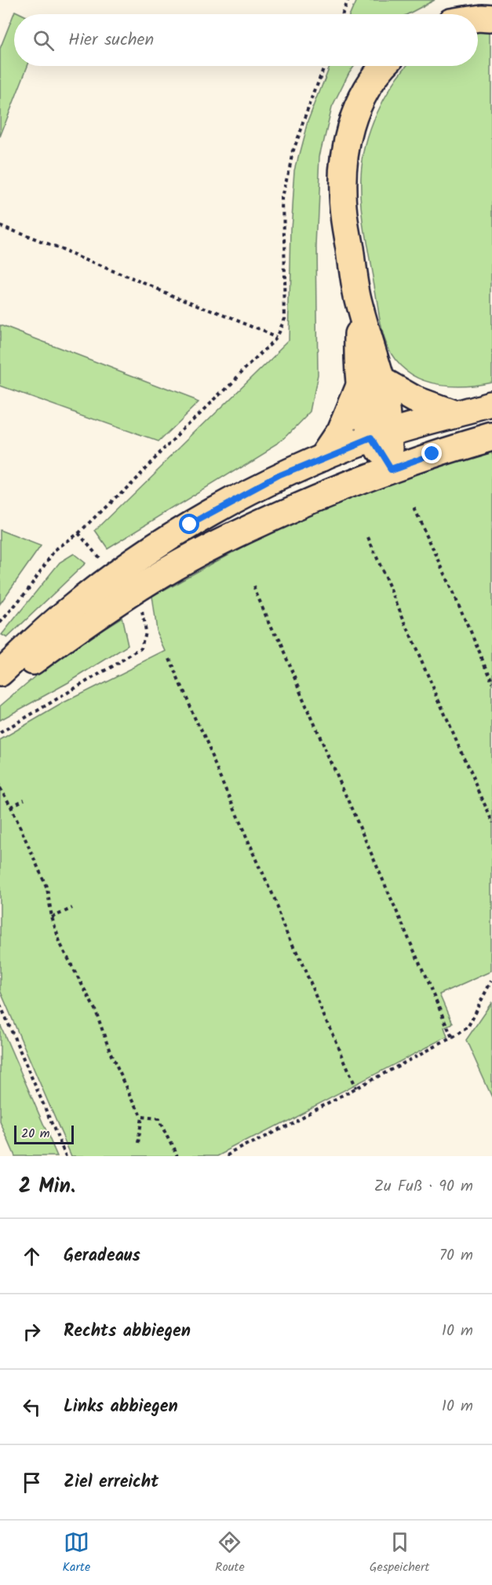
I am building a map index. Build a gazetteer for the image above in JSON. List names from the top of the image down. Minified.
{"scale_bar":"20 m","page":{"search":"Hier suchen","scale":"20 m","heading":["2 Min.","Zu Fuß · 90 m"],"list":[["Geradeaus","70 m"],["Rechts abbiegen","10 m"],["Links abbiegen","10 m"],"Ziel erreicht"],"nav":["Karte","Route","Gespeichert"]}}
